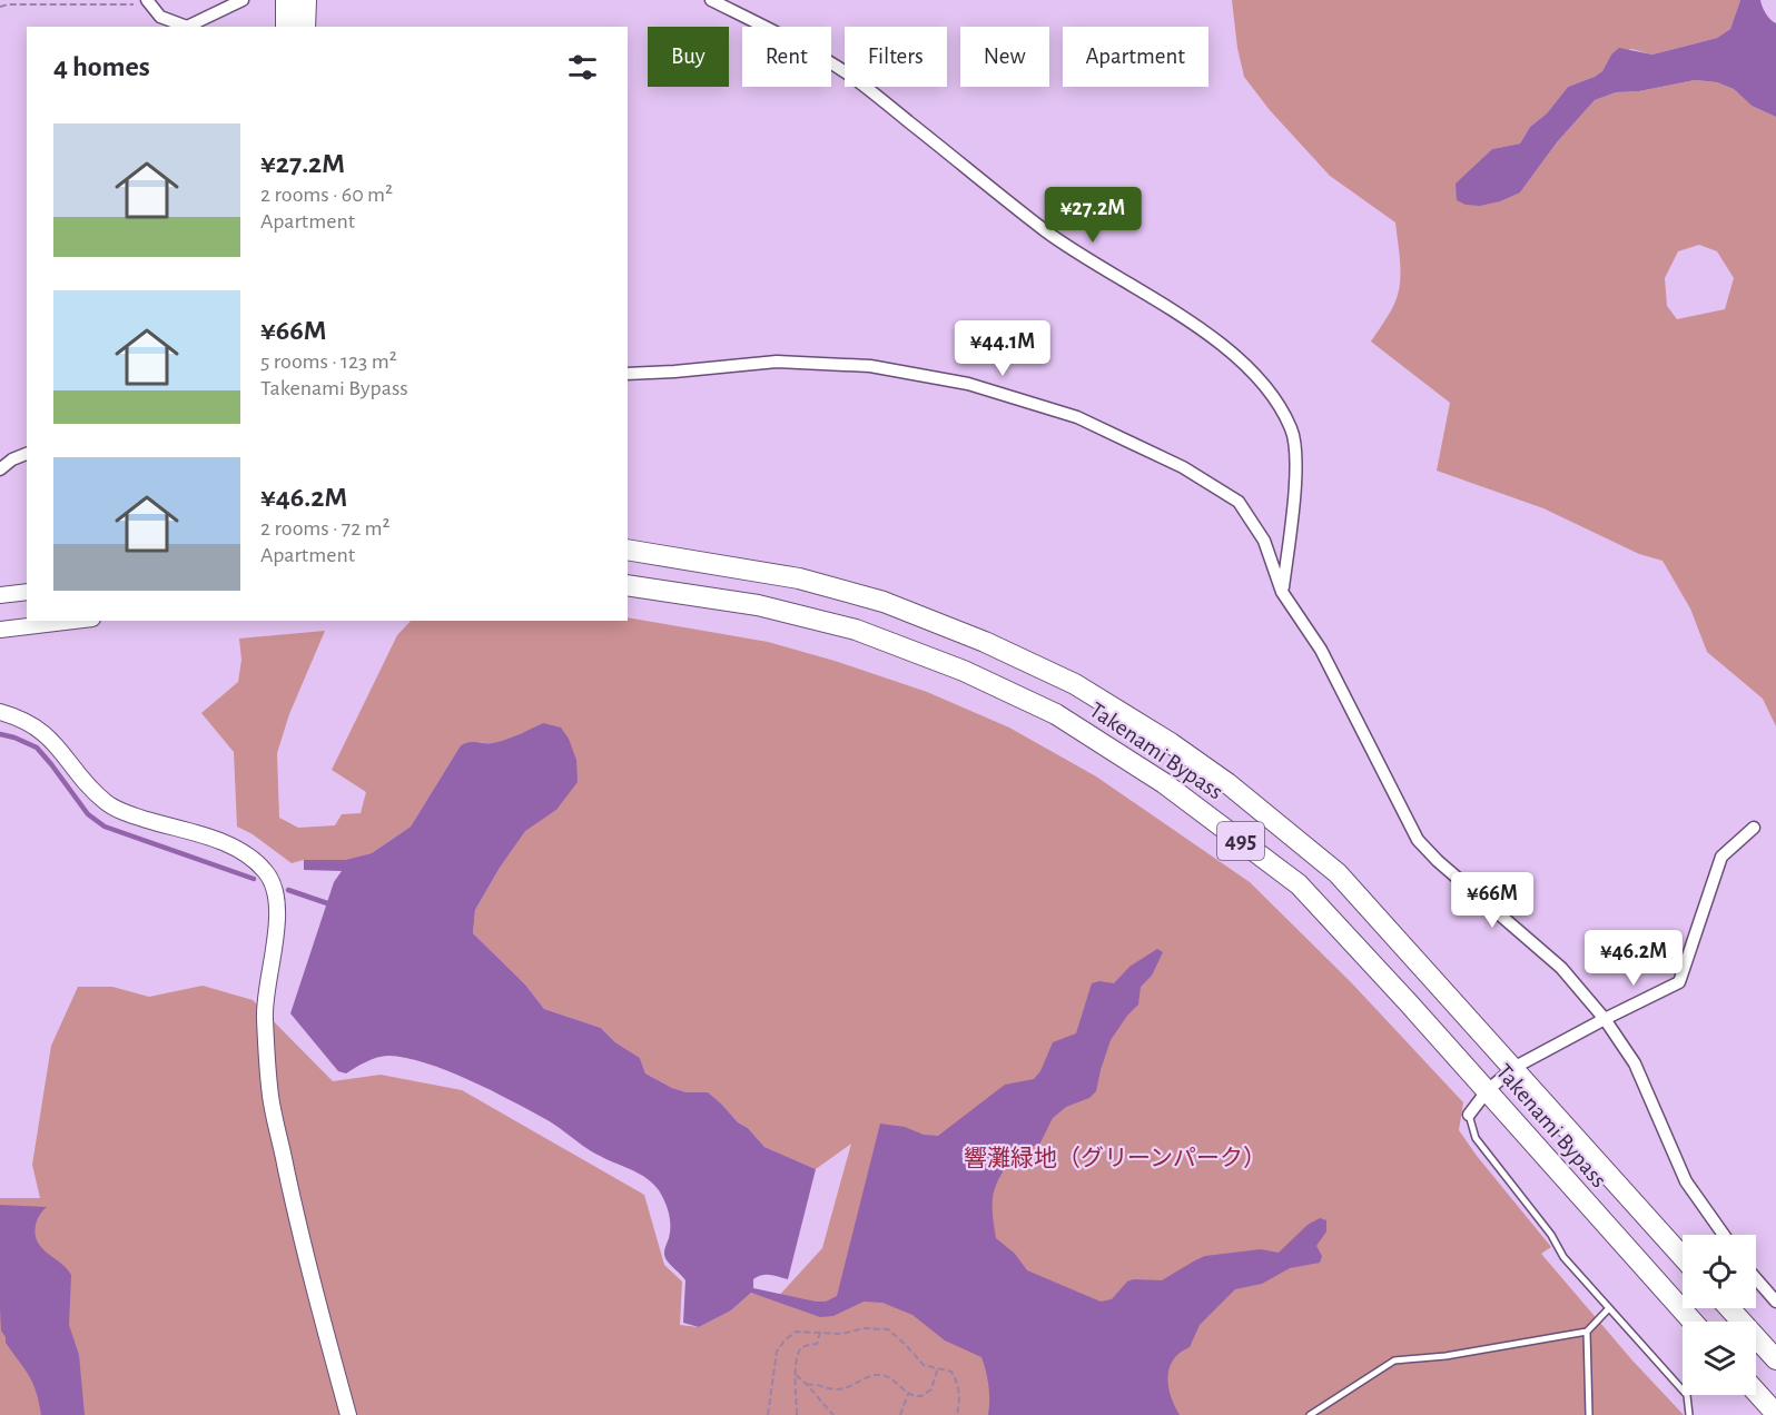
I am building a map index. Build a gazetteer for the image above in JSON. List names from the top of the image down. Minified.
{"streets":{"highway":["Takenami Bypass","495"]},"parks":["響灘緑地（グリーンパーク）"],"page":{"chip":["Buy","Rent","Filters","New","Apartment"],"heading":"4 homes","list":[{"name":"¥27.2M","note":"2 rooms · 60 m² · Apartment"},{"name":"¥66M","note":"5 rooms · 123 m² · Takenami Bypass"},{"name":"¥46.2M","note":"2 rooms · 72 m² · Apartment"}],"price":["¥27.2M","¥44.1M","¥66M","¥46.2M"]}}
